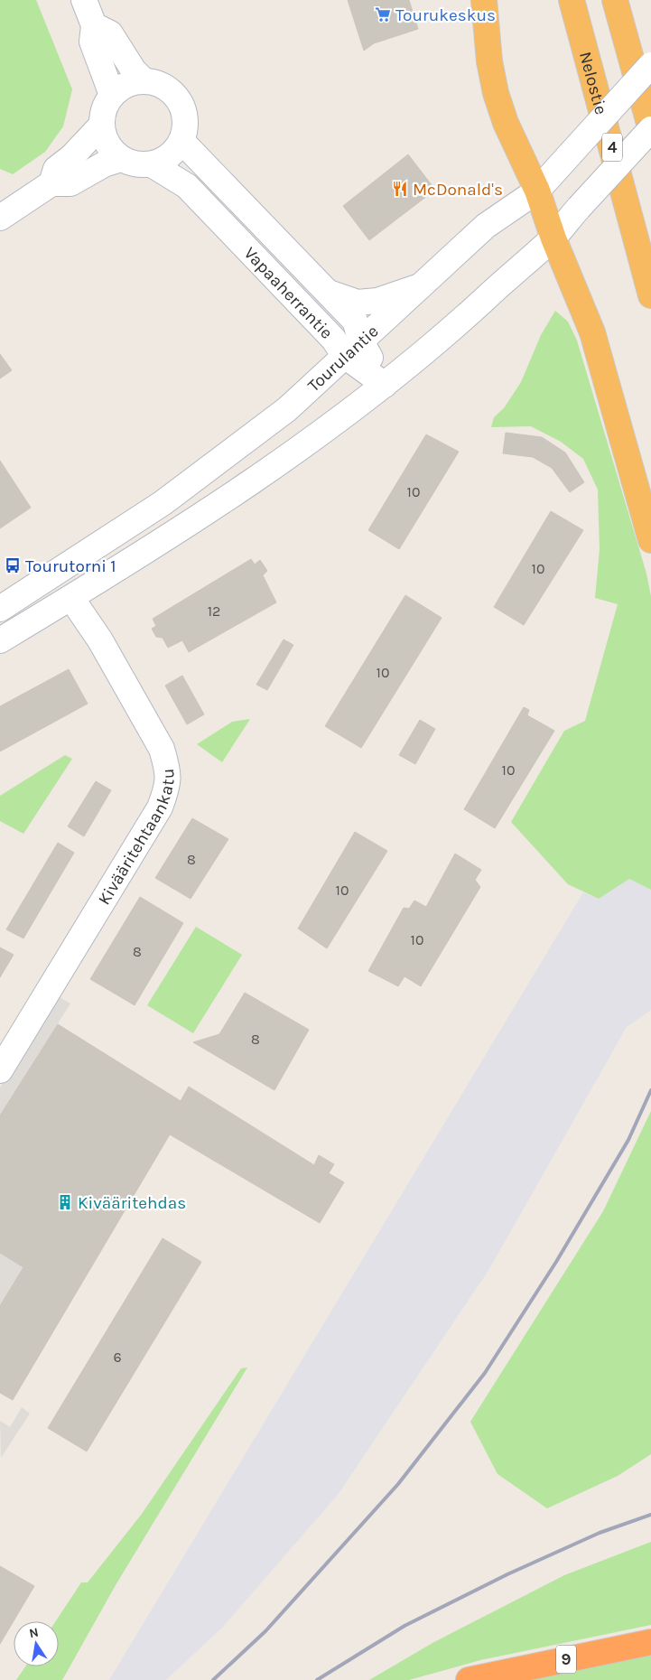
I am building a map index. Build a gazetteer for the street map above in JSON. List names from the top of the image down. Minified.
{"streets":{"highway":["Nelostie","4","9"],"street":["Vapaaherrantie","Tourulantie","Kivääritehtaankatu"]},"crossings":[["Vapaaherrantie","Tourulantie"]],"places":{"supermarket":["Tourukeskus"],"restaurant":["McDonald's"],"bus stop":["Tourutorni 1"],"building":["Kivääritehdas"]},"house_numbers":["10","10","12","10","10","8","10","10","8","8","6"],"north":"top"}
